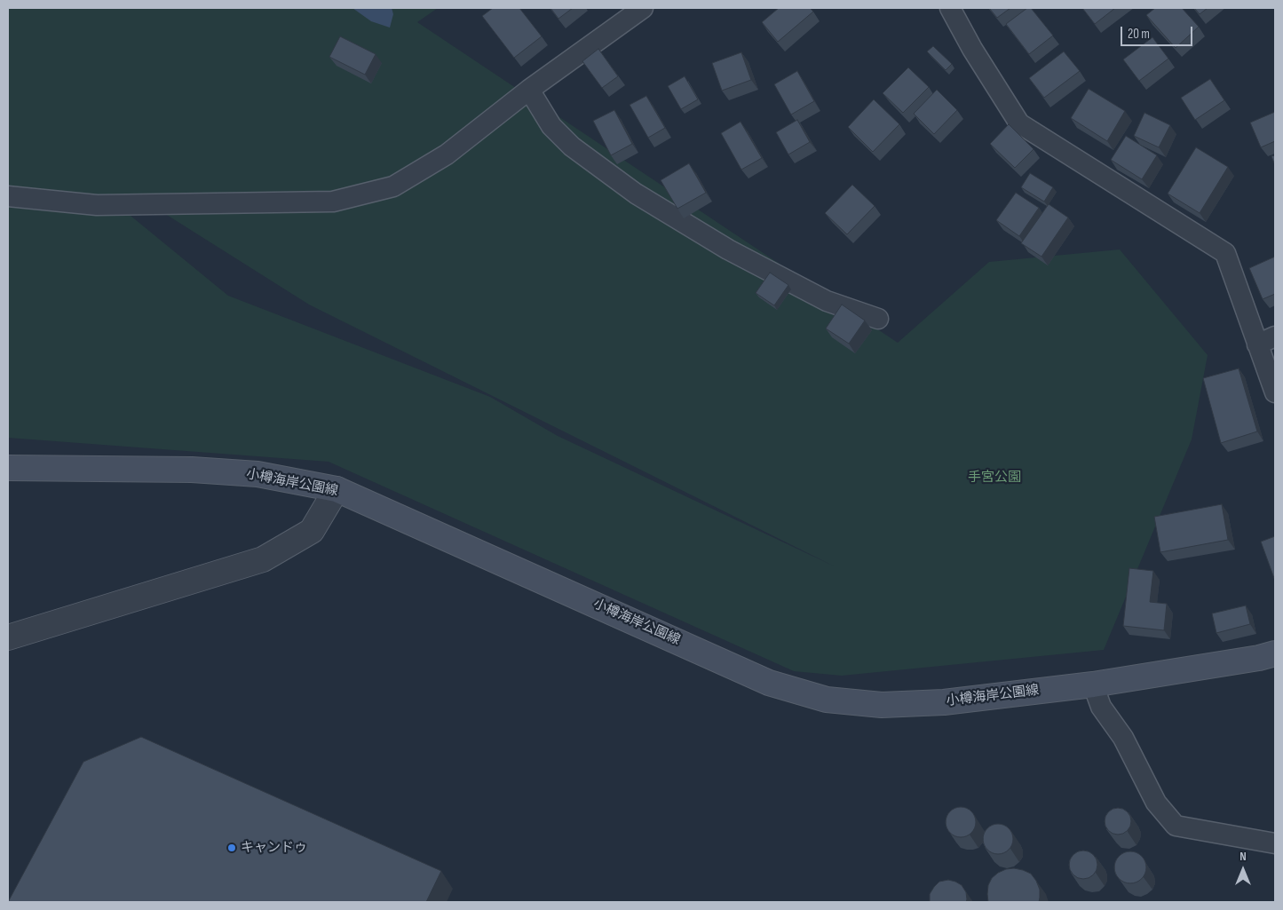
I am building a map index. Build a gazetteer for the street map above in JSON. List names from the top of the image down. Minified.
{"streets":{"main road":["小樽海岸公園線"]},"parks":["手宮公園"],"places":["キャンドゥ"],"scale_bar":"20 m","north":"top"}
